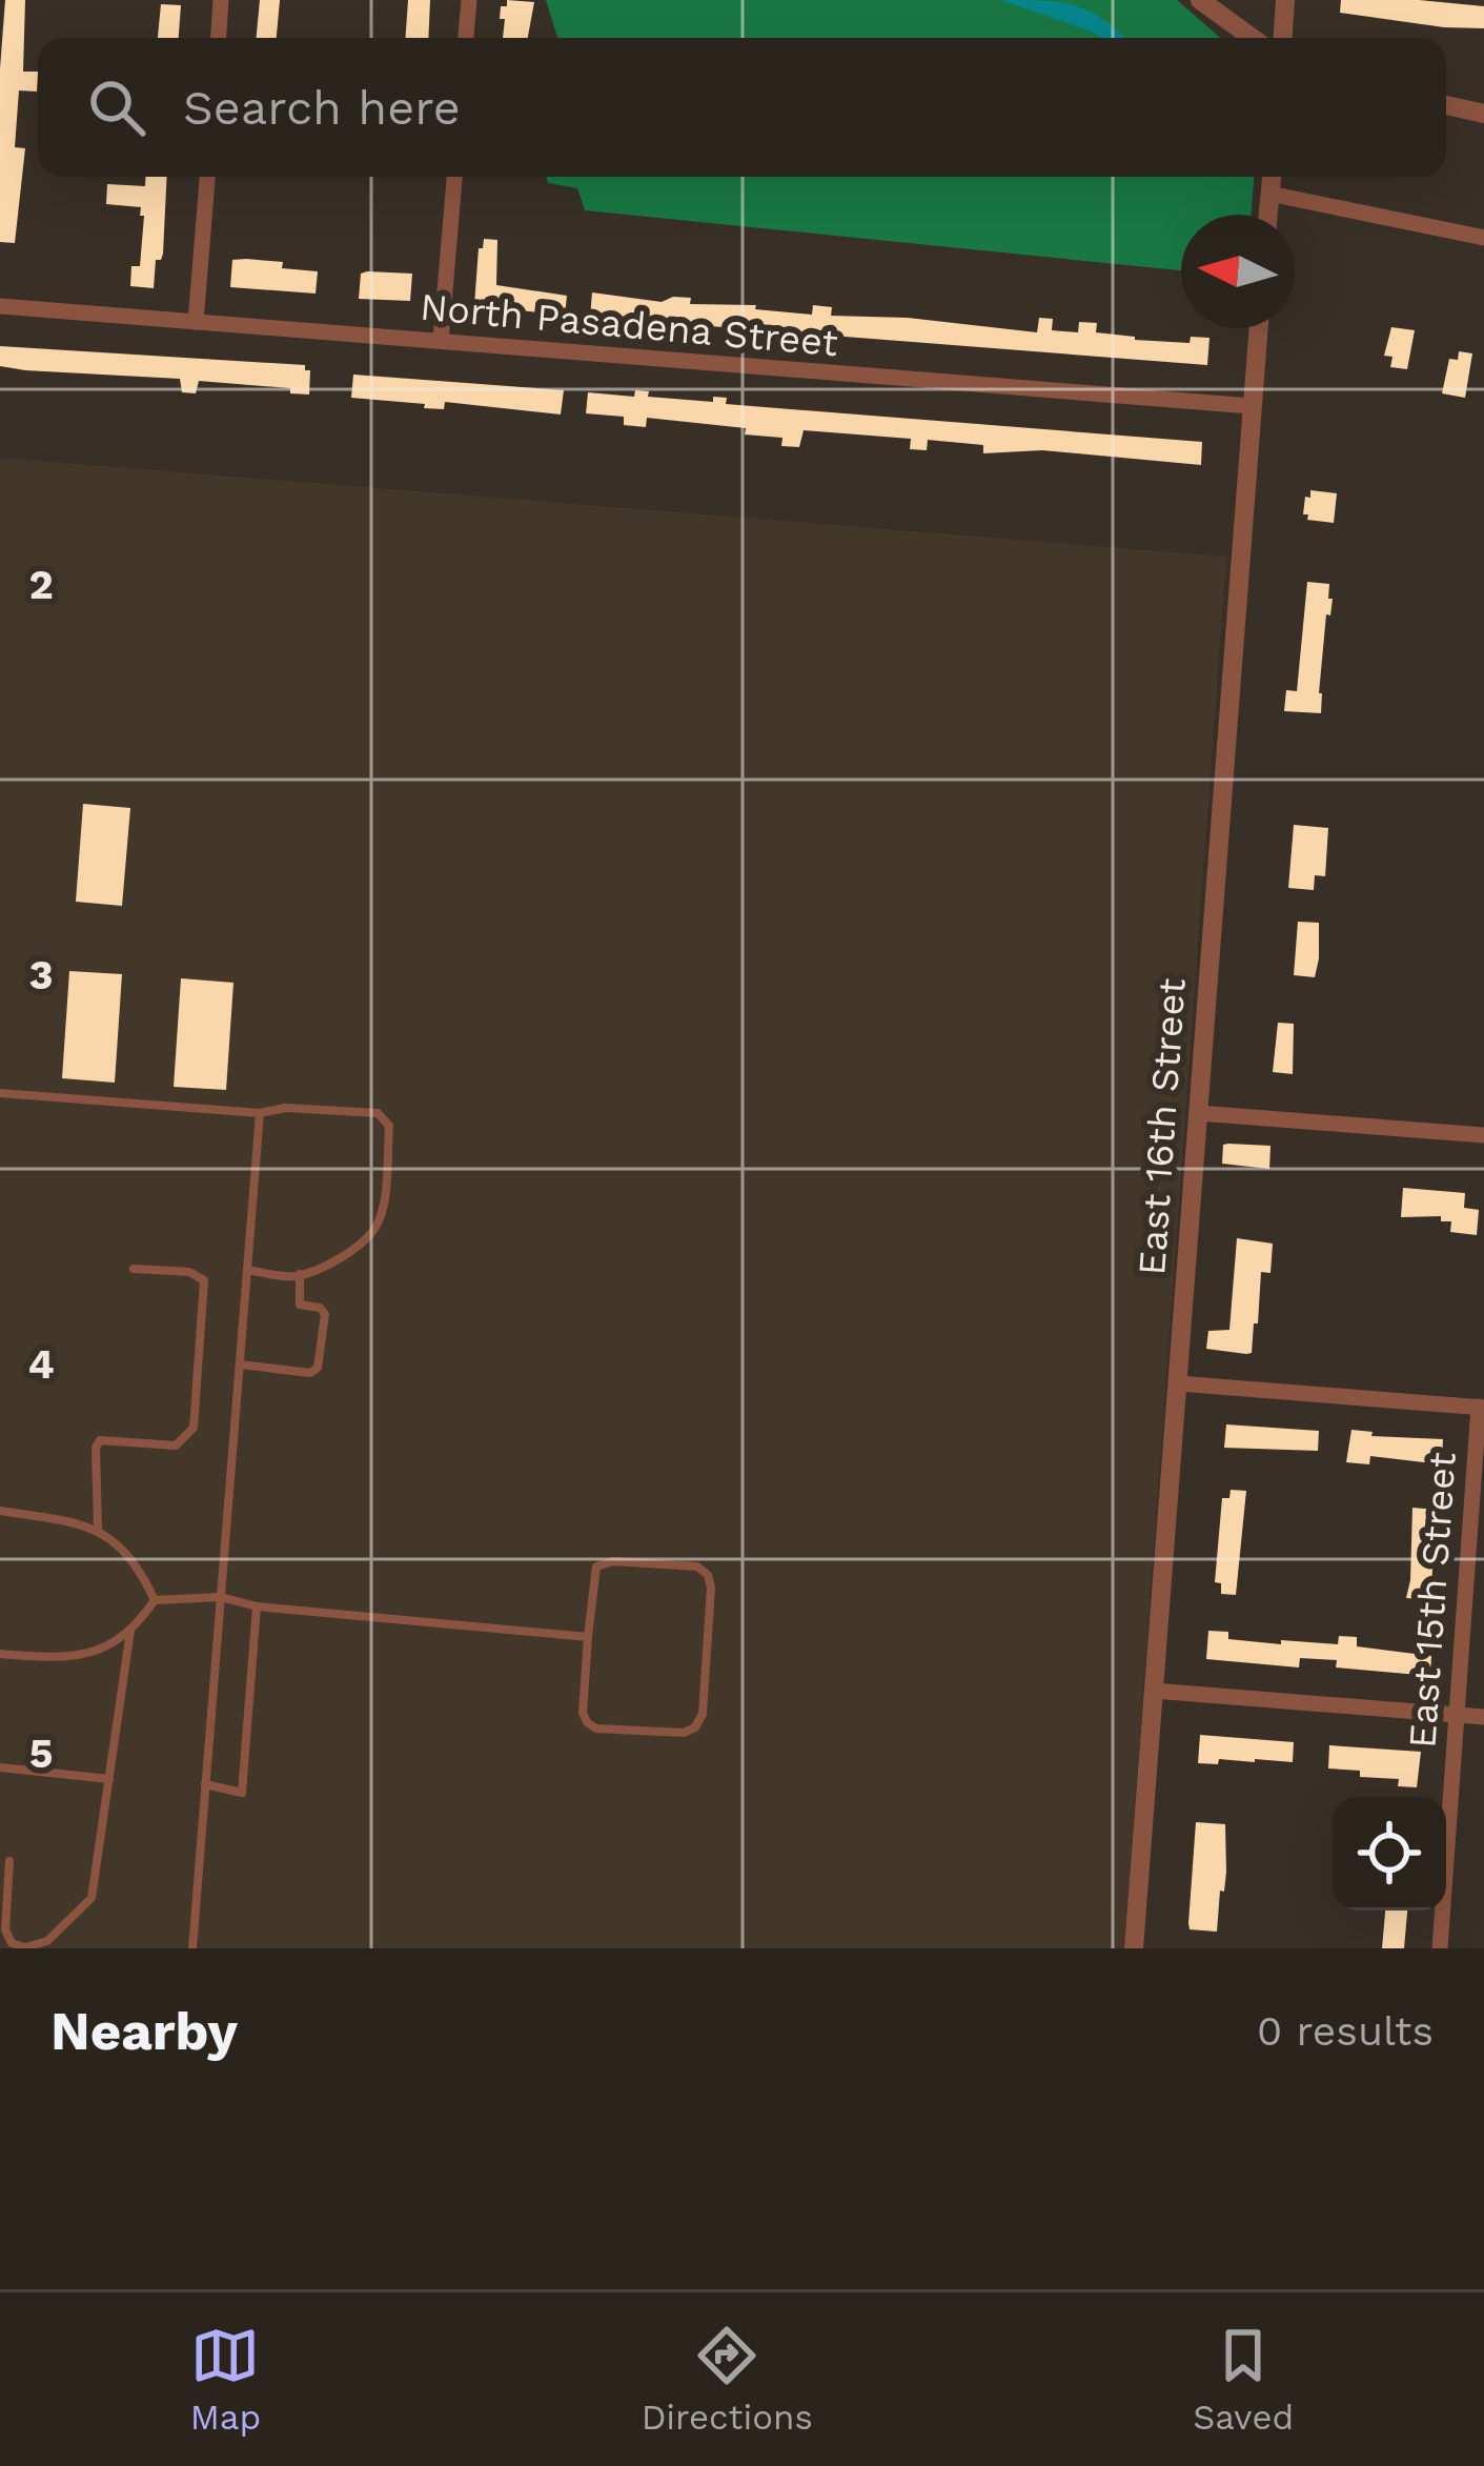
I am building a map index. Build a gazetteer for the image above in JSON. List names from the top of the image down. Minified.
{"streets":{"street":["North Pasadena Street","East 16th Street","East 15th Street"]},"crossings":[["North Pasadena Street","East 16th Street"]],"north":"left","page":{"search":"Search here","heading":["Nearby","0 results"],"nav":["Map","Directions","Saved"]},"grid":{"rows":["2","3","4","5"]}}
